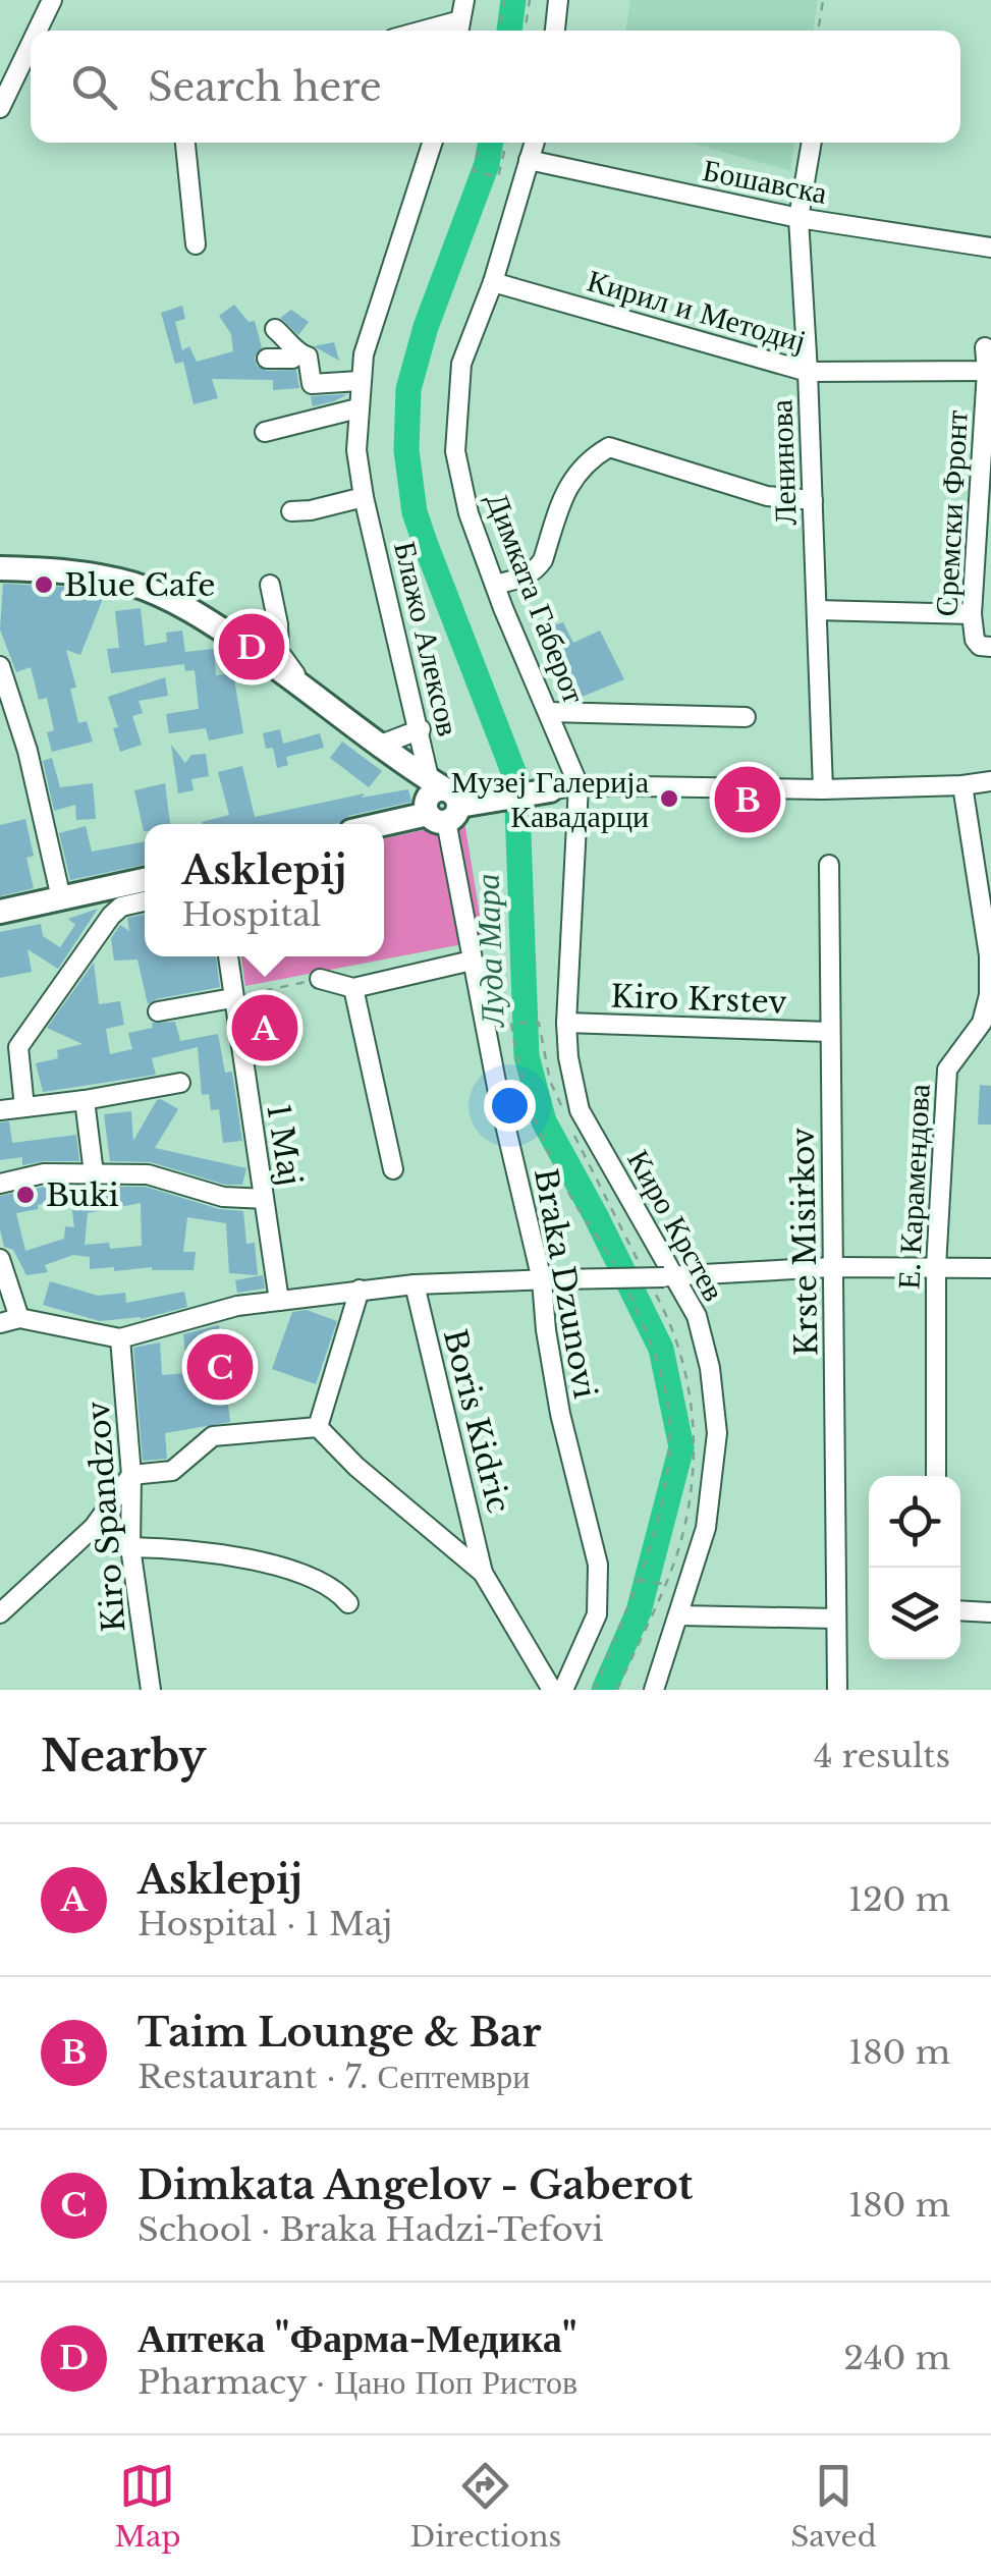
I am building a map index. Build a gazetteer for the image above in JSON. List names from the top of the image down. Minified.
{"streets":{"street":["Бошавска","Кирил и Методиј","Ленинова","Сремски Фронт","Димката Габерот","Блажо Алексов","Kiro Krstev","1 Maj","Е. Карамендова","Киро Крстев","Krste Misirkov","Braka Dzunovi","Boris Kidric","Kiro Spandzov"]},"crossings":[["Бошавска","Ленинова"],["Бошавска","Димката Габерот"],["Кирил и Методиј","Ленинова"],["Кирил и Методиј","Сремски Фронт"],["Кирил и Методиј","Димката Габерот"],["Димката Габерот","Киро Крстев"],["Блажо Алексов","Braka Dzunovi"],["Kiro Krstev","Киро Крстев"],["Kiro Krstev","Krste Misirkov"]],"water":["Луда Мара"],"places":["Blue Cafe","Музеј Галерија Кавадарци","Buki"],"page":{"search":"Search here","pins":["D","B","A","C"],"popup":["Asklepij","Hospital"],"heading":["Nearby","4 results"],"list":[{"mark":"A","name":"Asklepij","note":"Hospital · 1 Maj","value":"120 m"},{"mark":"B","name":"Taim Lounge & Bar","note":"Restaurant · 7. Септември","value":"180 m"},{"mark":"C","name":"Dimkata Angelov - Gaberot","note":"School · Braka Hadzi-Tefovi","value":"180 m"},{"mark":"D","name":"Аптека \"Фарма-Медика\"","note":"Pharmacy · Цано Поп Ристов","value":"240 m"}],"nav":["Map","Directions","Saved"]}}
